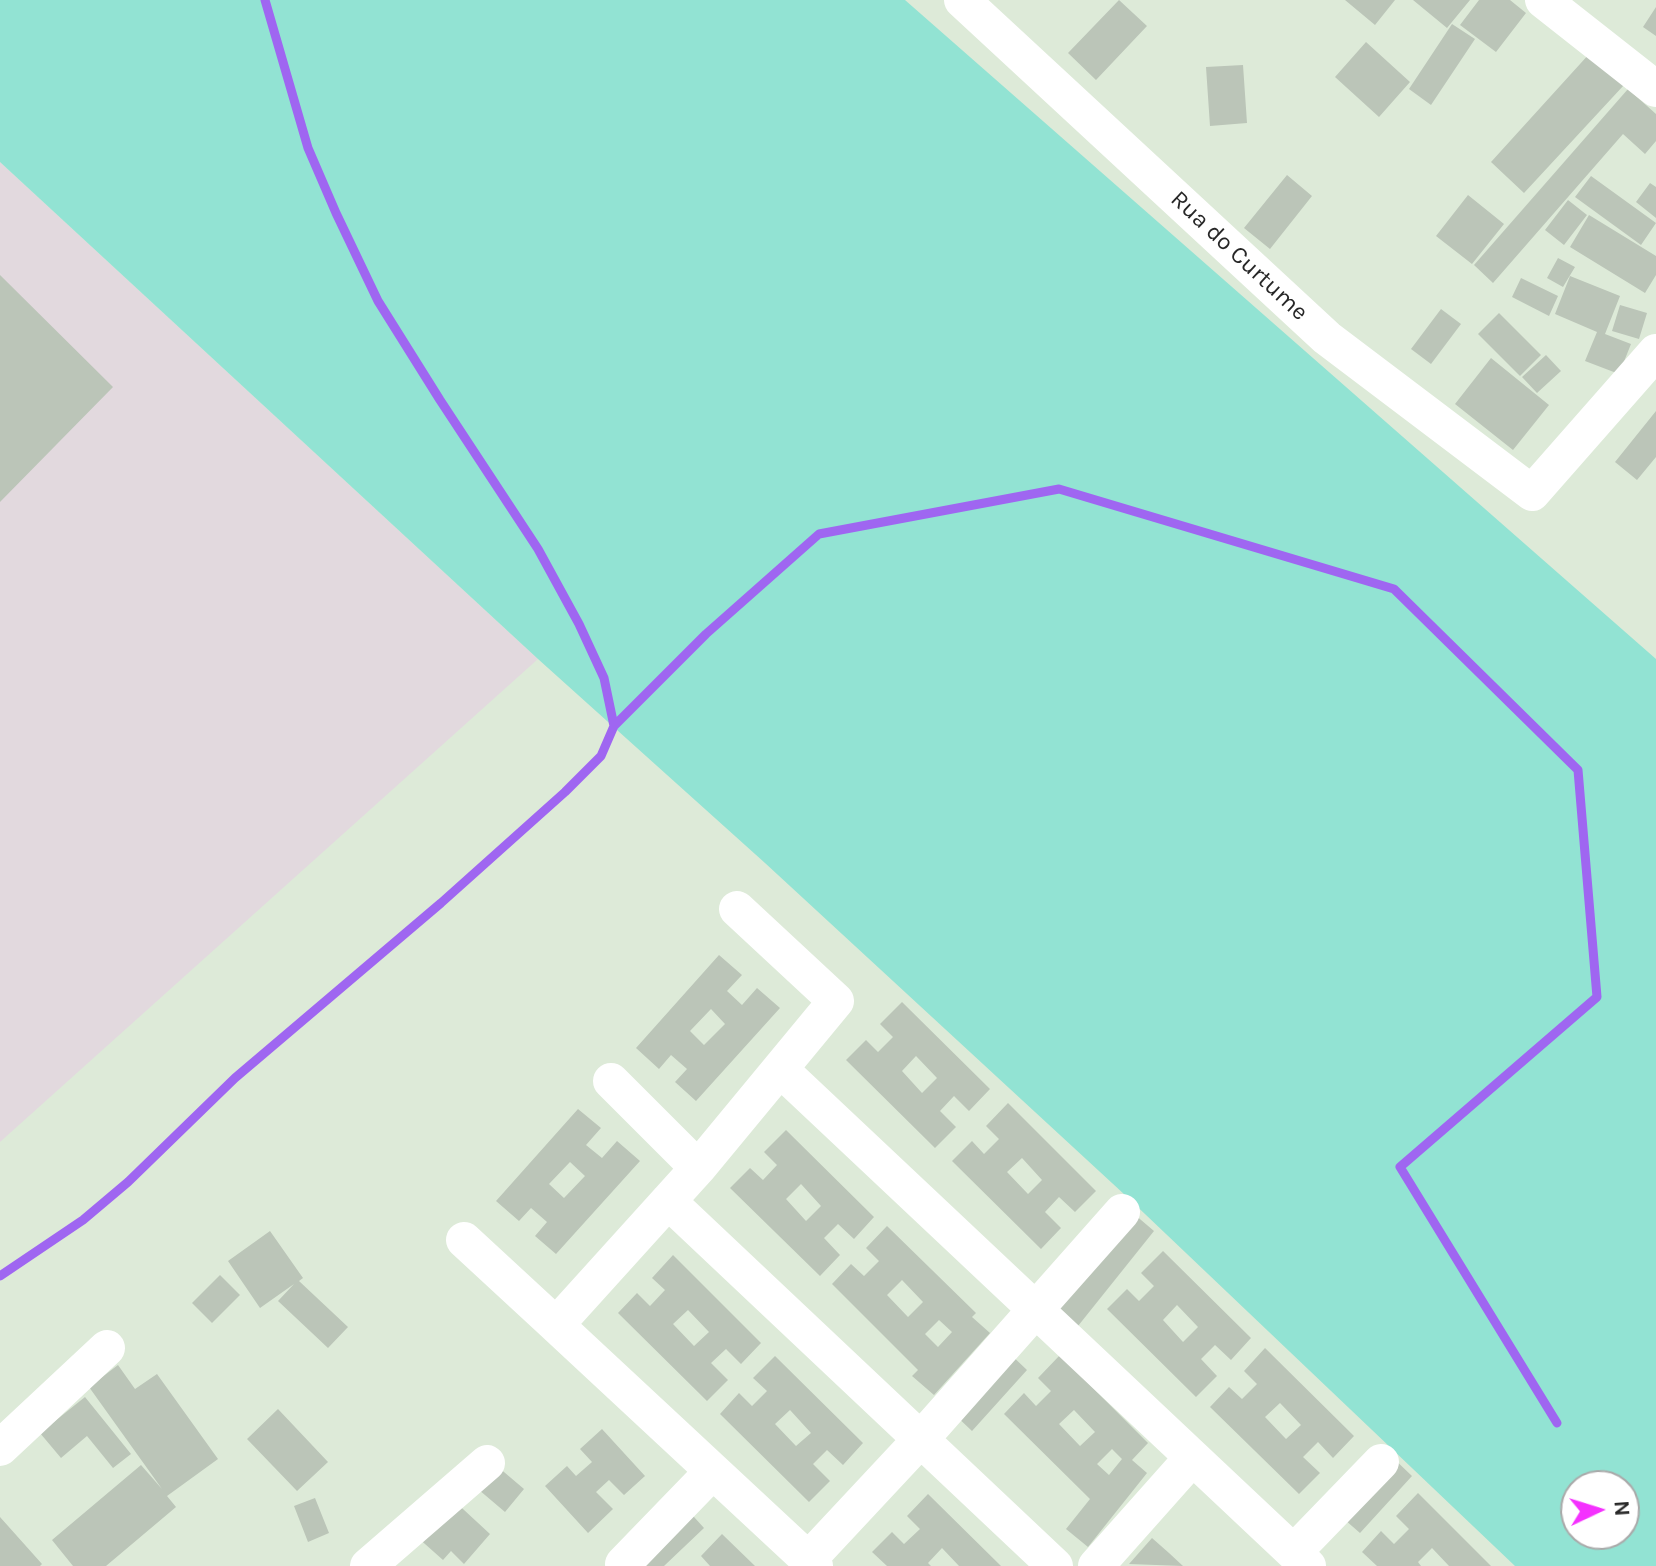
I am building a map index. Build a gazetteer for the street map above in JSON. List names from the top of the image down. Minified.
{"streets":{"street":["Rua do Curtume"]},"north":"right"}
